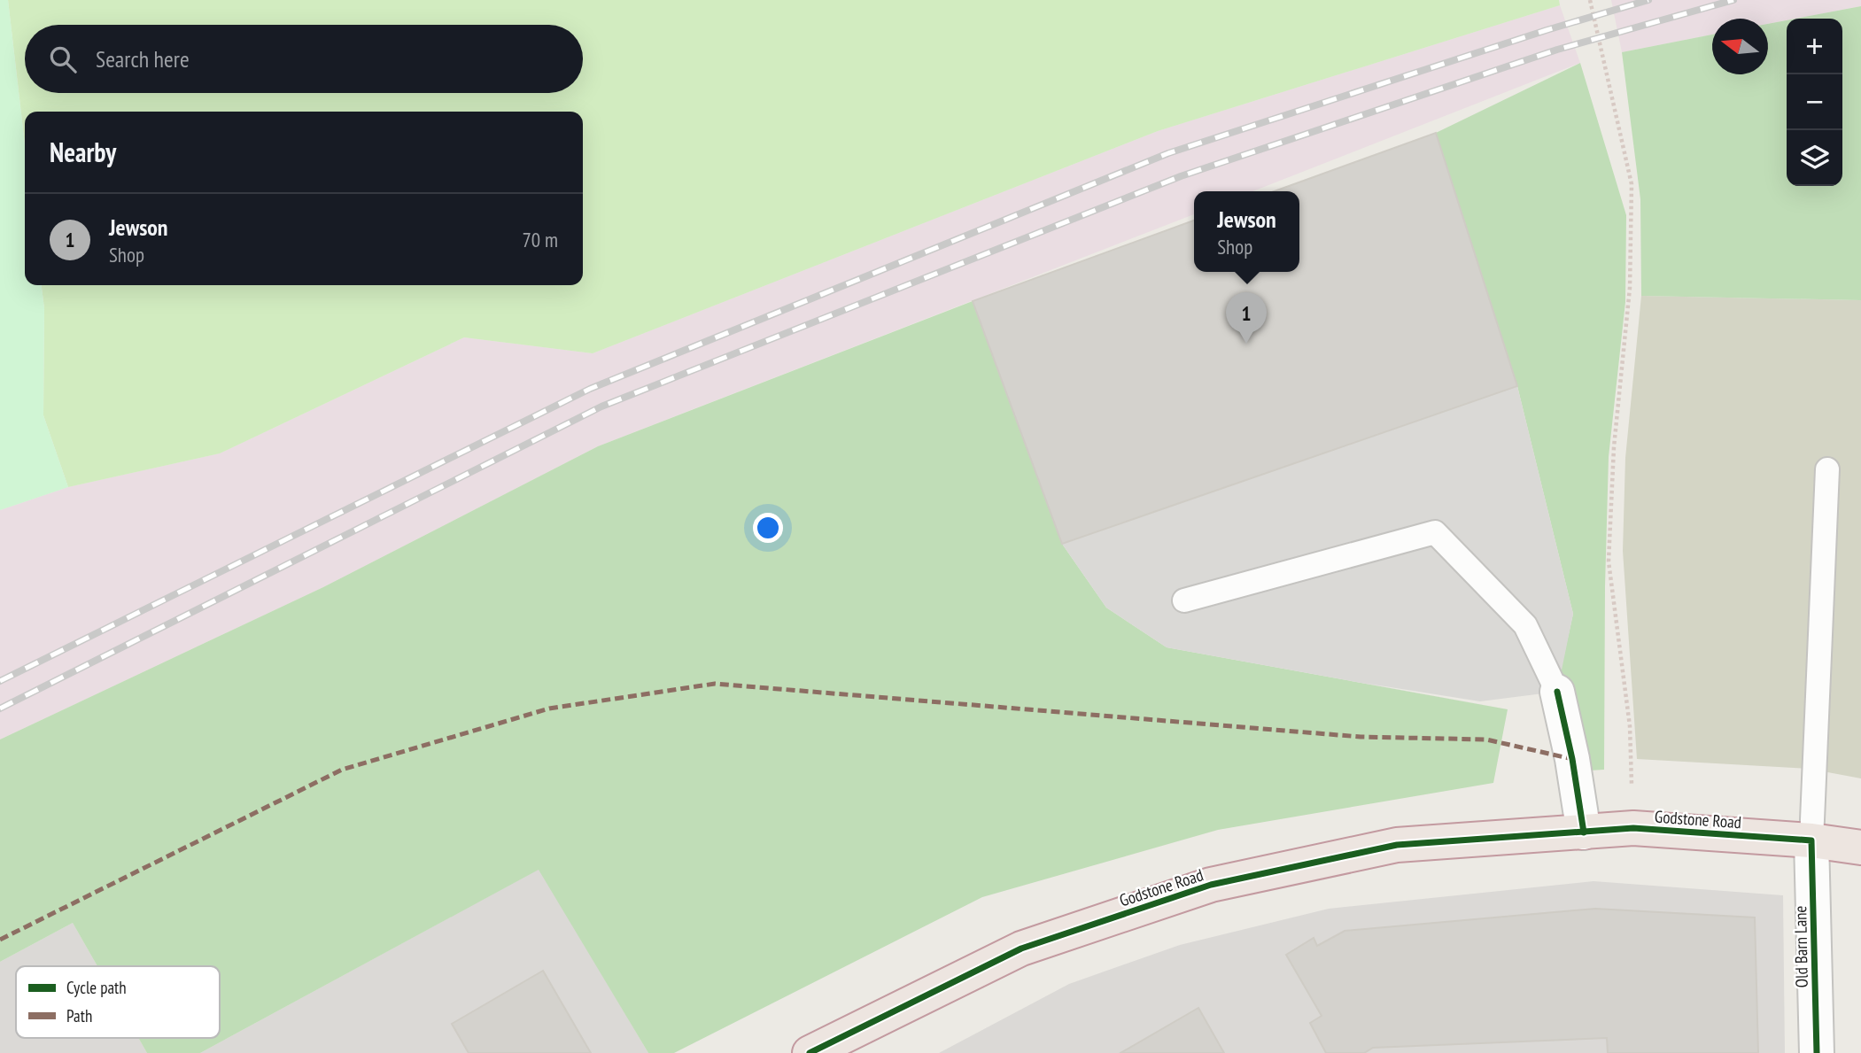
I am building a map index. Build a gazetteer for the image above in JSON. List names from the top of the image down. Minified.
{"streets":{"highway":["Godstone Road"],"street":["Old Barn Lane"]},"crossings":[["Godstone Road","Old Barn Lane"]],"legend":["Cycle path","Path"],"north":"left","page":{"map_buttons":["+","−"],"search":"Search here","heading":"Nearby","popup":["Jewson","Shop"],"list":[{"mark":"1","name":"Jewson","note":"Shop","value":"70 m"}],"pins":"1"}}
